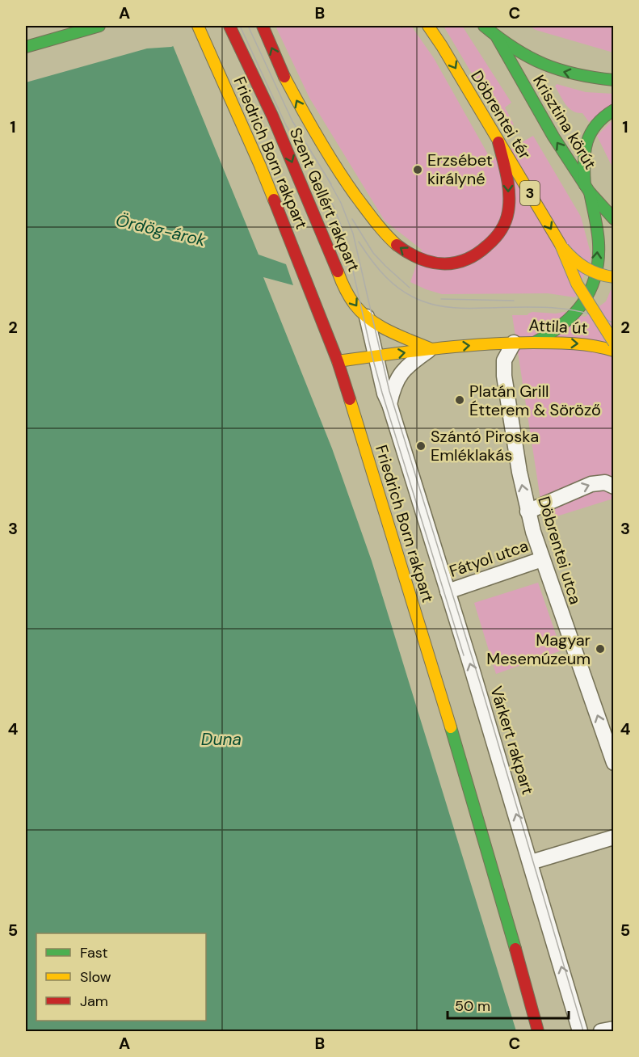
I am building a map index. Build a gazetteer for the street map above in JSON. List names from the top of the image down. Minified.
{"streets":{"main road":["Döbrentei tér","Krisztina körút","Friedrich Born rakpart","3","Szent Gellért rakpart","Attila út"],"street":["Döbrentei utca","Fátyol utca","Várkert rakpart"]},"crossings":[["Döbrentei tér","3"],["Szent Gellért rakpart","Várkert rakpart"],["Attila út","Döbrentei utca"],["Döbrentei utca","Fátyol utca"],["Fátyol utca","Várkert rakpart"]],"one_way":["Döbrentei tér","Krisztina körút","Szent Gellért rakpart","Attila út","Döbrentei utca","Várkert rakpart"],"water":["Ördög-árok","Duna"],"places":["Erzsébet királyné","Platán Grill Étterem & Söröző","Szántó Piroska Emléklakás","Magyar Mesemúzeum"],"legend":["Fast","Slow","Jam"],"scale_bar":"50 m","grid":{"columns":["A","B","C"],"rows":["1","2","3","4","5"]}}
